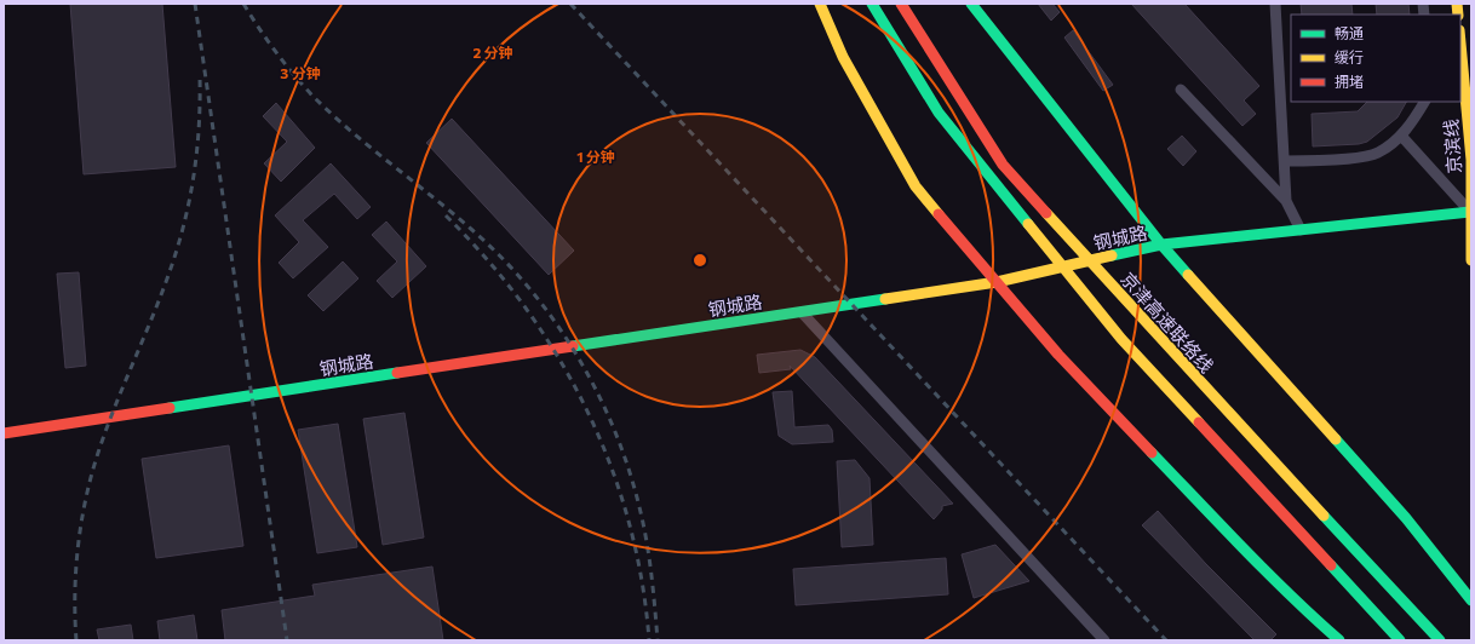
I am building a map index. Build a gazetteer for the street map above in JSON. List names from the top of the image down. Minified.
{"streets":{"main road":["京滨线","钢城路","京津高速联络线"]},"crossings":[["京滨线","钢城路"]],"legend":["畅通","缓行","拥堵"],"rings":["2 分钟","3 分钟","1 分钟"]}
